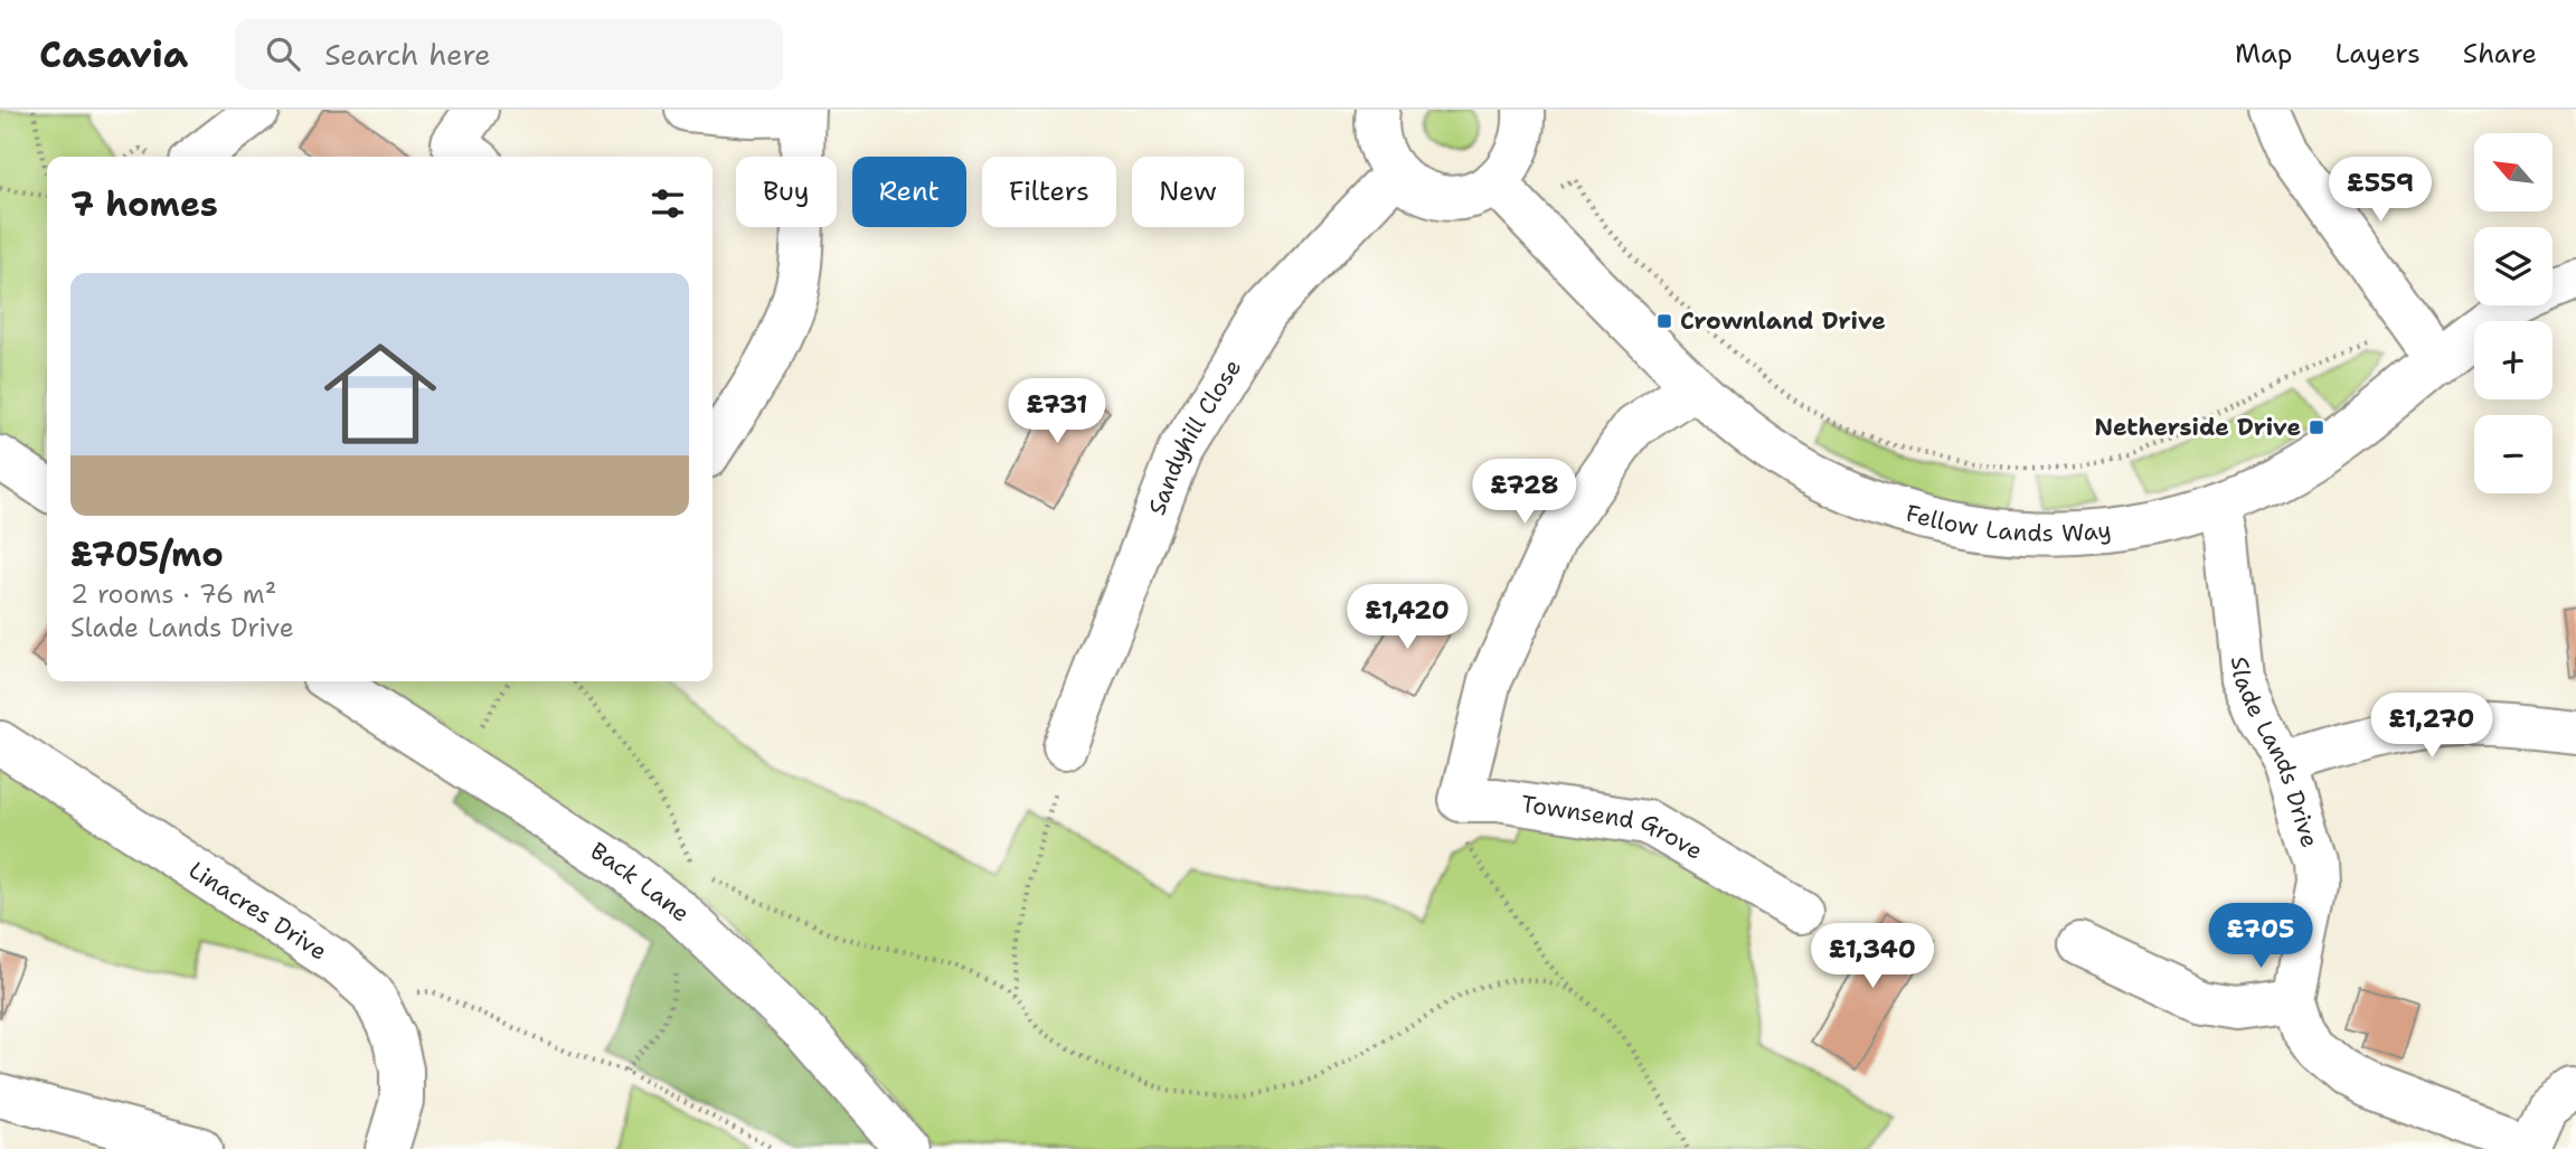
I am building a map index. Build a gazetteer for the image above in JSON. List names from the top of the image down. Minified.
{"streets":{"street":["Sandyhill Close","Fellow Lands Way","Slade Lands Drive","Townsend Grove","Back Lane","Linacres Drive"]},"crossings":[["Fellow Lands Way","Slade Lands Drive"]],"places":{"transit":["Crownland Drive","Netherside Drive"]},"north":"top left","page":{"header":"Casavia","search":"Search here","nav":["Map","Layers","Share"],"map_buttons":["+","−"],"price":["£559","£731","£728","£1,420","£1,270","£705","£1,340"],"chip":["Buy","Rent","Filters","New"],"heading":"7 homes","list":[{"name":"£705/mo","note":"2 rooms · 76 m² · Slade Lands Drive"}]}}
